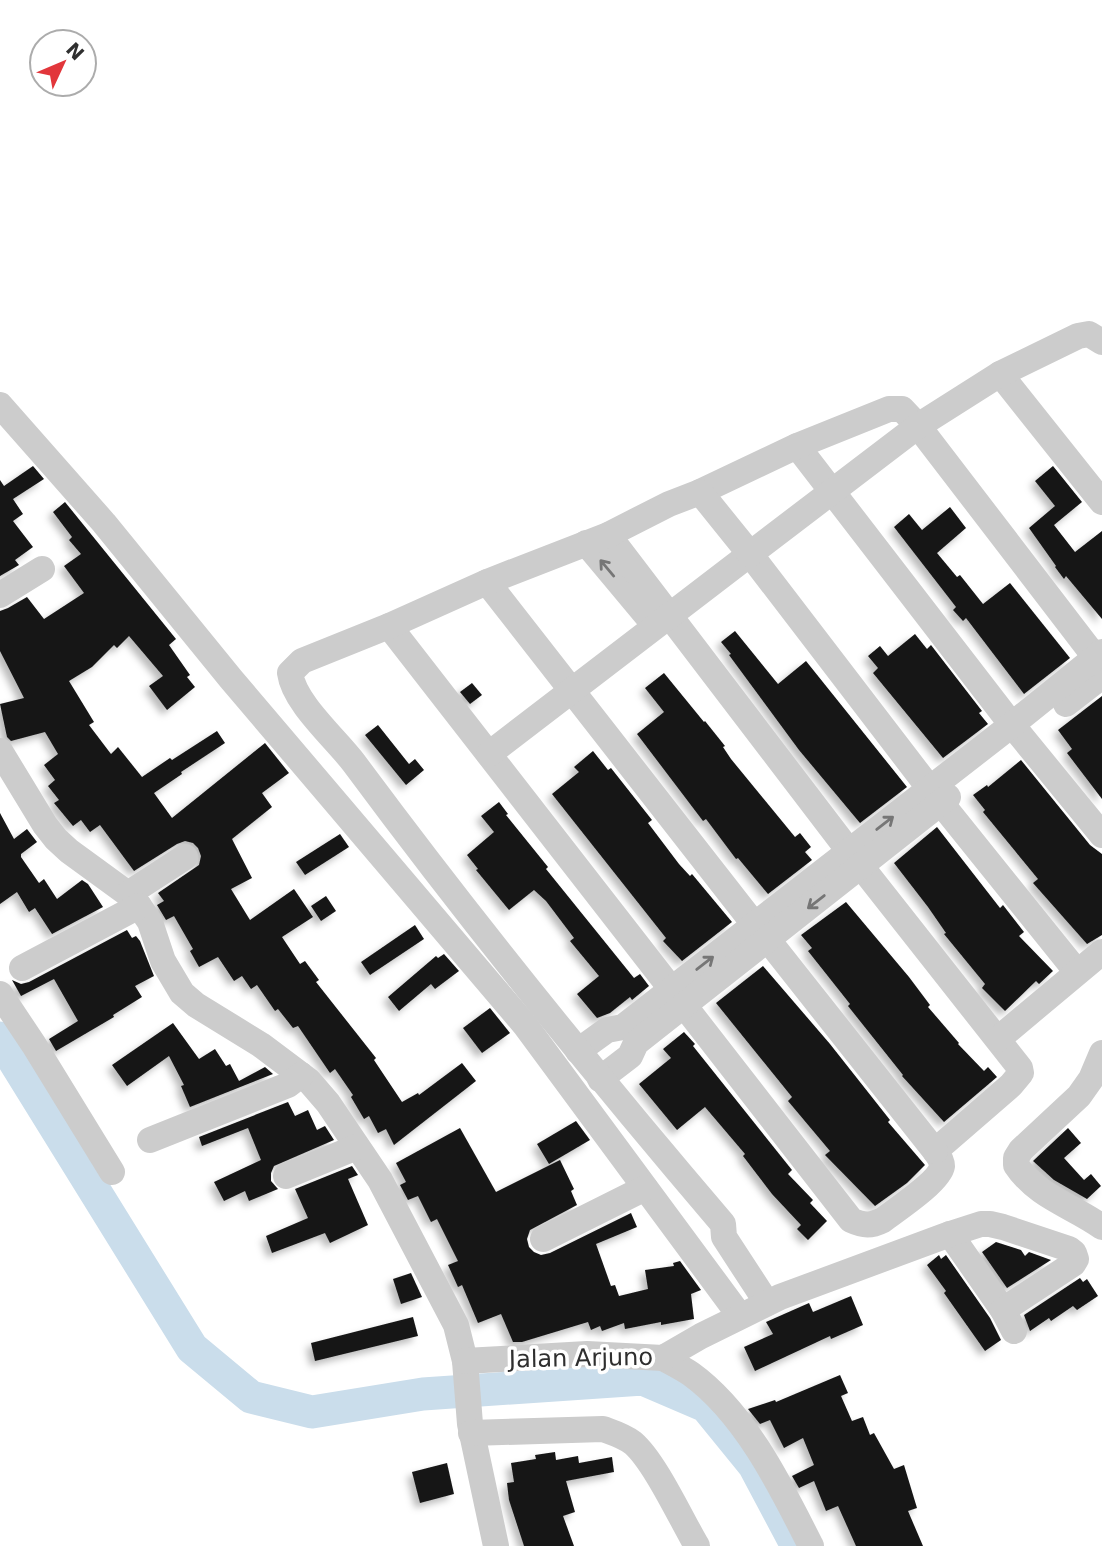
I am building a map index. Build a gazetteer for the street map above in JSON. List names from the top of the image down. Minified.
{"streets":{"street":["Jalan Arjuno"]},"north":"top right"}
